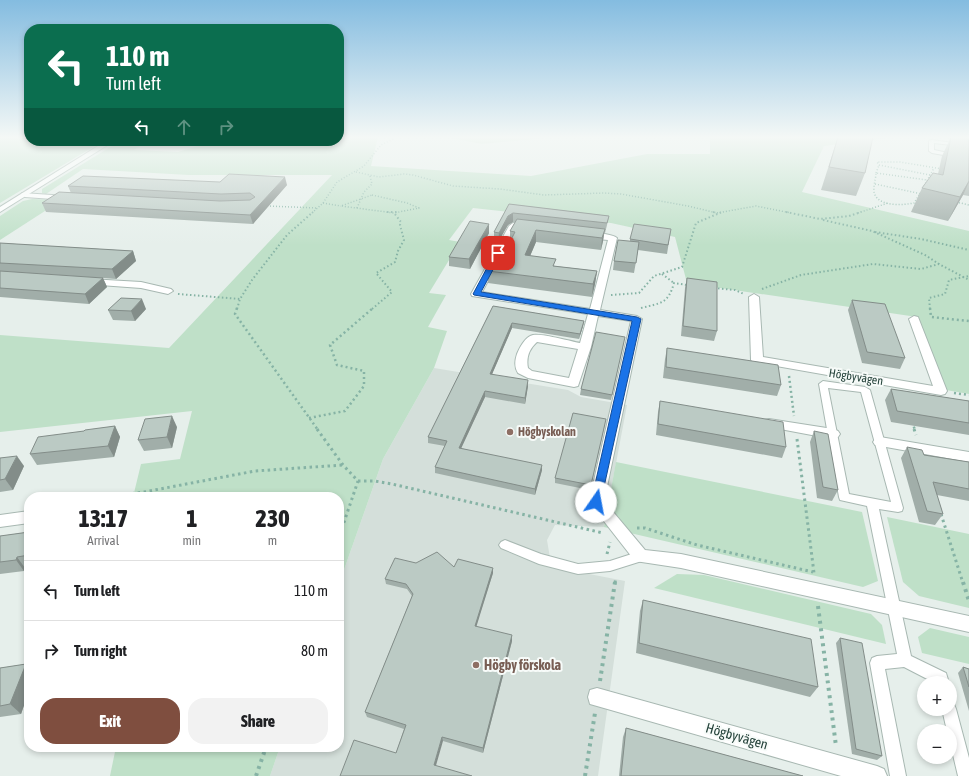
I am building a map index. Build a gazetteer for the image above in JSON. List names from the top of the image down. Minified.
{"streets":{"street":["Högbyvägen"]},"places":["Högbyskolan","Högby förskola"],"page":{"turn":["110 m","Turn left"],"eta":["13:17","Arrival","1","min","230","m"],"list":[{"name":"Turn left","value":"110 m"},{"name":"Turn right","value":"80 m"}],"map_buttons":["+","−"],"buttons":["Exit","Share"]}}
